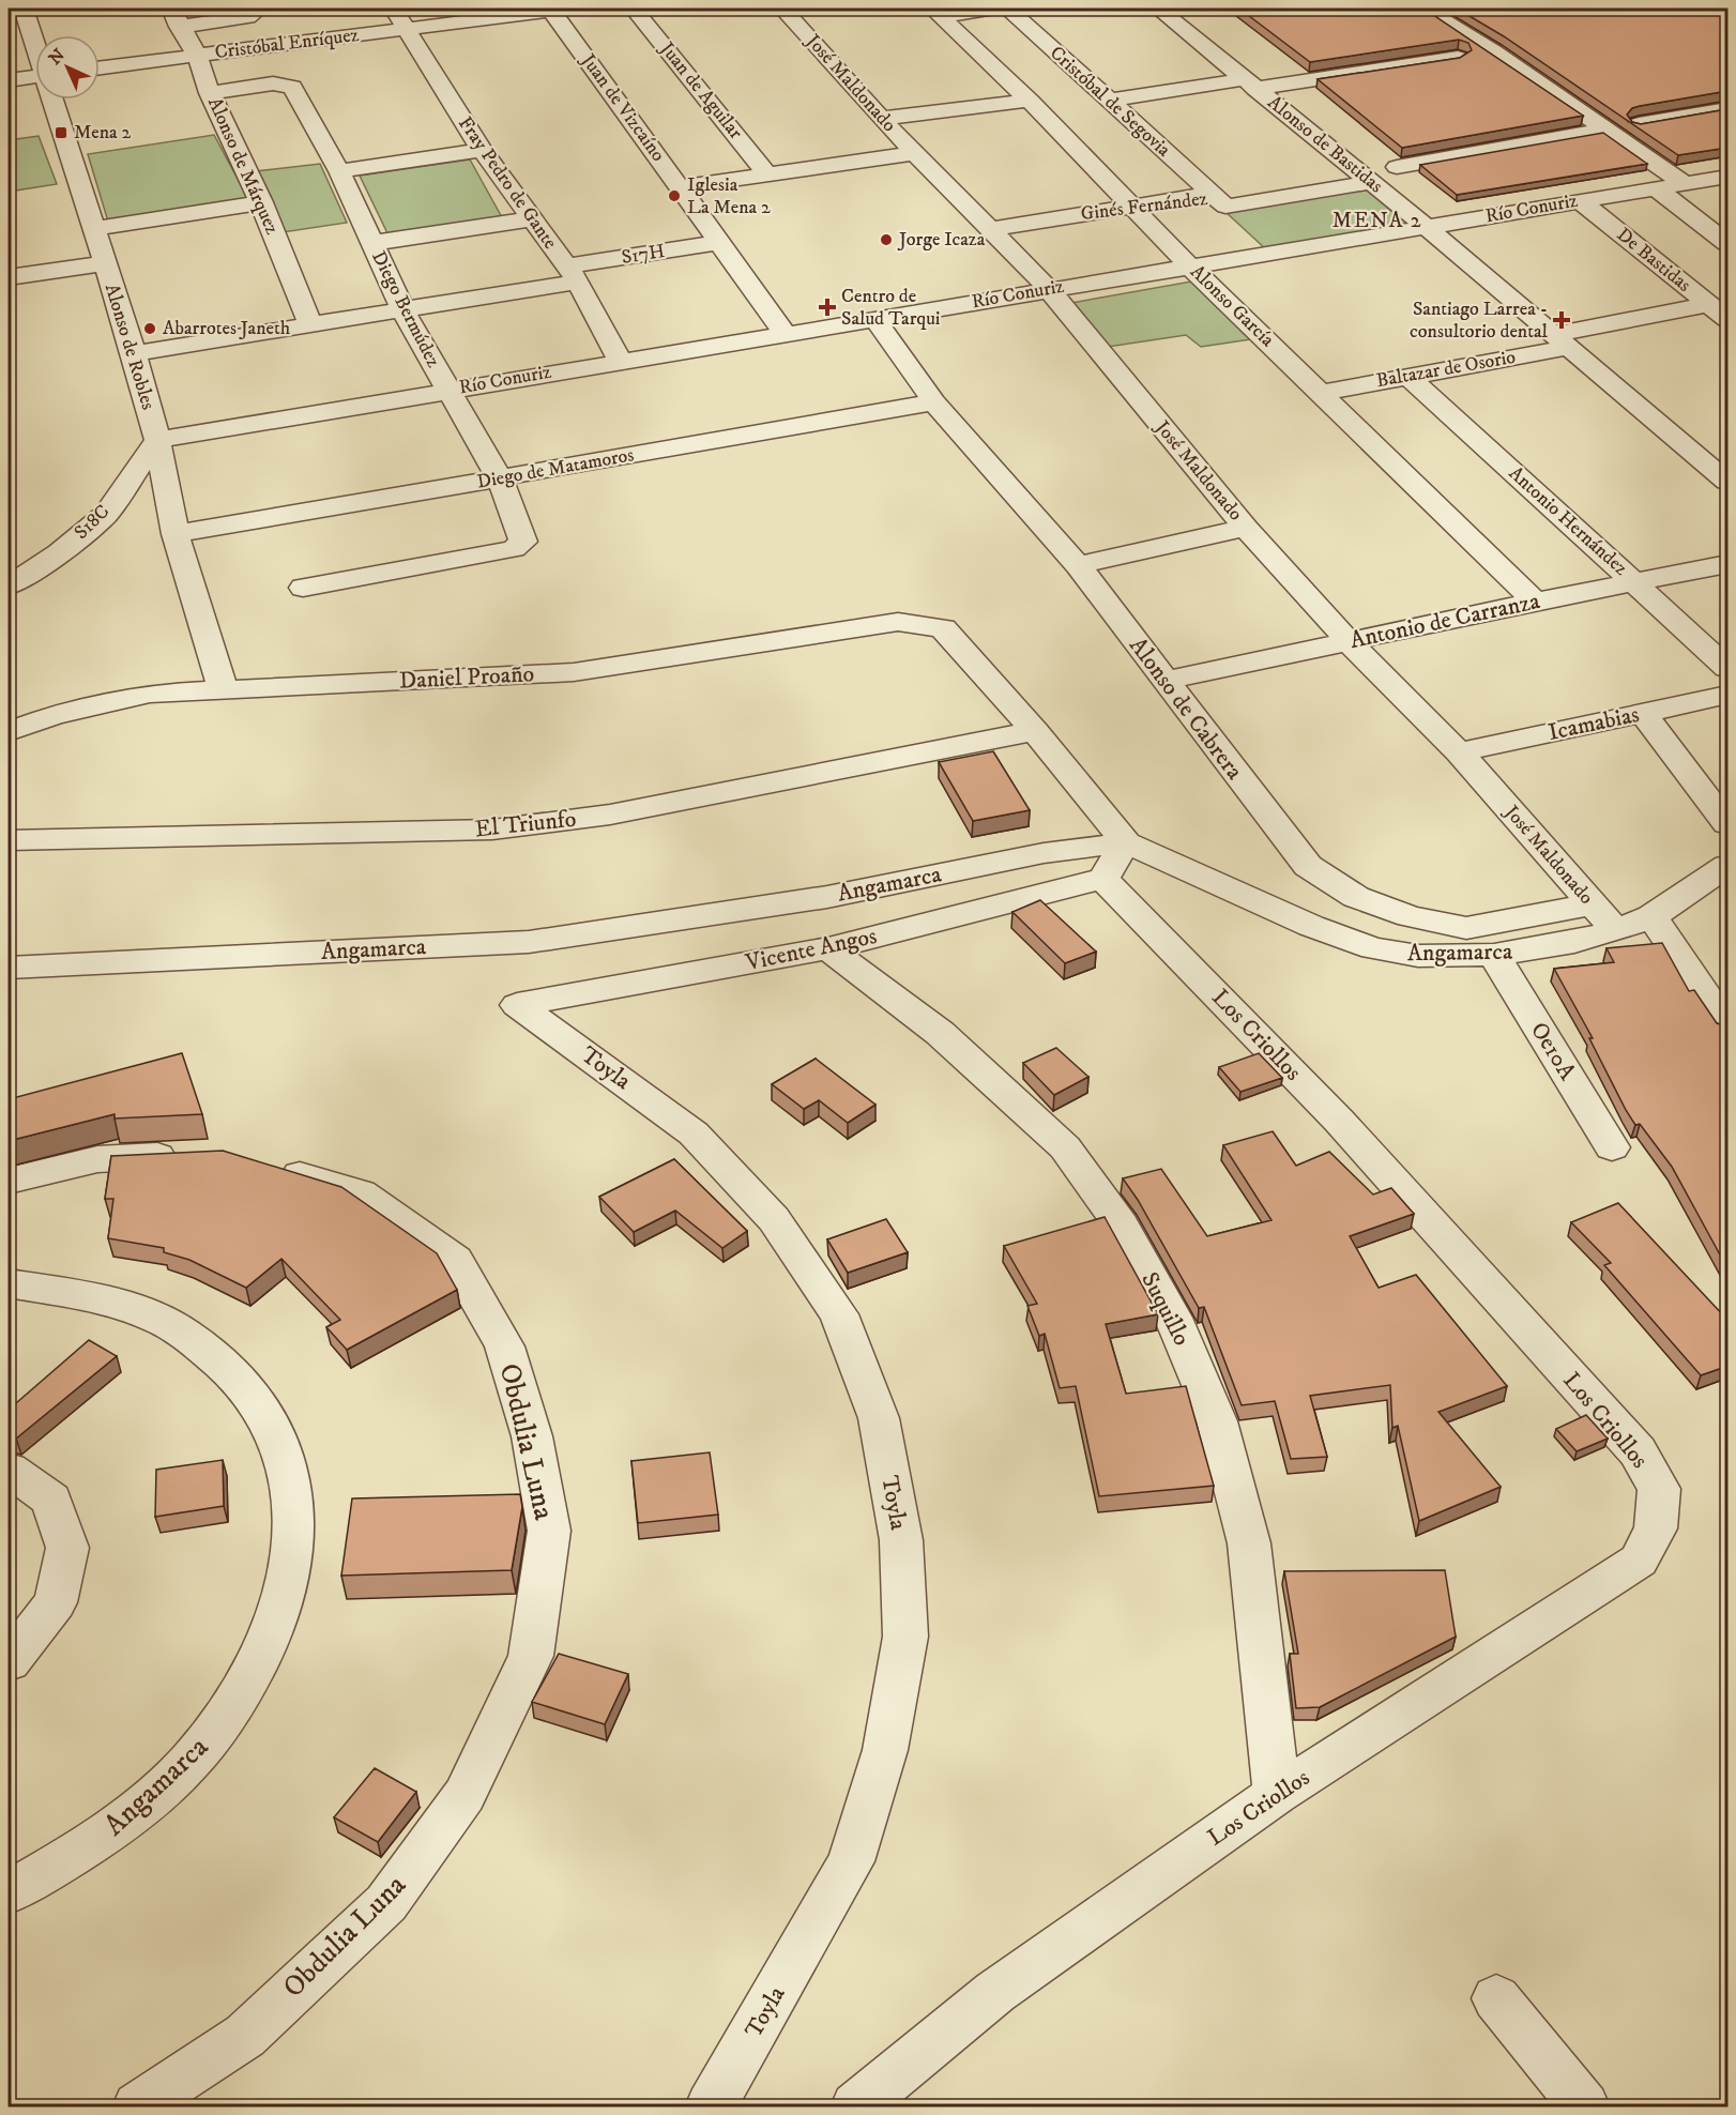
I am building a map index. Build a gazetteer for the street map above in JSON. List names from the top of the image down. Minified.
{"streets":{"street":["Cristóbal Enríquez","José Maldonado","Juan de Aguilar","Cristóbal de Segovia","Juan de Vizcaíno","Alonso de Bastidas","Alonso de Márquez","Fray Pedro de Gante","Ginés Fernández","Río Conuriz","S17H","De Bastidas","Alonso García","Diego Bermúdez","Alonso de Robles","Baltazar de Osorio","Diego de Matamoros","Antonio Hernández","S18C","Antonio de Carranza","Daniel Proaño","Alonso de Cabrera","Icamabias","El Triunfo","Angamarca","Vicente Angos","Los Criollos","Oe10A","Toyla","Suquillo","Obdulia Luna"]},"crossings":[["Cristóbal Enríquez","Juan de Vizcaíno"],["Cristóbal Enríquez","Alonso de Márquez"],["Cristóbal Enríquez","Fray Pedro de Gante"],["José Maldonado","Ginés Fernández"],["José Maldonado","Río Conuriz"],["José Maldonado","Antonio de Carranza"],["José Maldonado","Alonso de Cabrera"],["José Maldonado","Icamabias"],["José Maldonado","Angamarca"],["Cristóbal de Segovia","Ginés Fernández"],["Juan de Vizcaíno","Río Conuriz"],["Juan de Vizcaíno","S17H"],["Alonso de Bastidas","Ginés Fernández"],["Alonso de Bastidas","Río Conuriz"],["Alonso de Bastidas","Baltazar de Osorio"],["Alonso de Márquez","S17H"],["Alonso de Márquez","Diego Bermúdez"],["Fray Pedro de Gante","Río Conuriz"],["Fray Pedro de Gante","S17H"],["Ginés Fernández","Alonso García"],["Río Conuriz","De Bastidas"],["Río Conuriz","Alonso García"],["Río Conuriz","Diego Bermúdez"],["Río Conuriz","Alonso de Robles"],["Río Conuriz","S18C"],["Río Conuriz","Alonso de Cabrera"],["S17H","Diego Bermúdez"],["S17H","Alonso de Robles"],["De Bastidas","Baltazar de Osorio"],["Alonso García","Baltazar de Osorio"],["Alonso García","Antonio de Carranza"],["Diego Bermúdez","Diego de Matamoros"],["Alonso de Robles","Diego de Matamoros"],["Alonso de Robles","S18C"],["Alonso de Robles","Daniel Proaño"],["Baltazar de Osorio","Antonio Hernández"],["Diego de Matamoros","Alonso de Cabrera"],["Antonio Hernández","Antonio de Carranza"],["Antonio de Carranza","Alonso de Cabrera"],["Daniel Proaño","Los Criollos"],["El Triunfo","Los Criollos"],["Angamarca","Vicente Angos"],["Angamarca","Los Criollos"],["Angamarca","Oe10A"],["Vicente Angos","Los Criollos"],["Vicente Angos","Toyla"],["Vicente Angos","Suquillo"],["Los Criollos","Suquillo"]],"districts":["MENA 2"],"places":{"transit":["Mena 2"],"other":["Iglesia La Mena 2","Jorge Icaza","Abarrotes Janeth"],"health":["Centro de Salud Tarqui","Santiago Larrea - consultorio dental"]},"north":"top left"}
